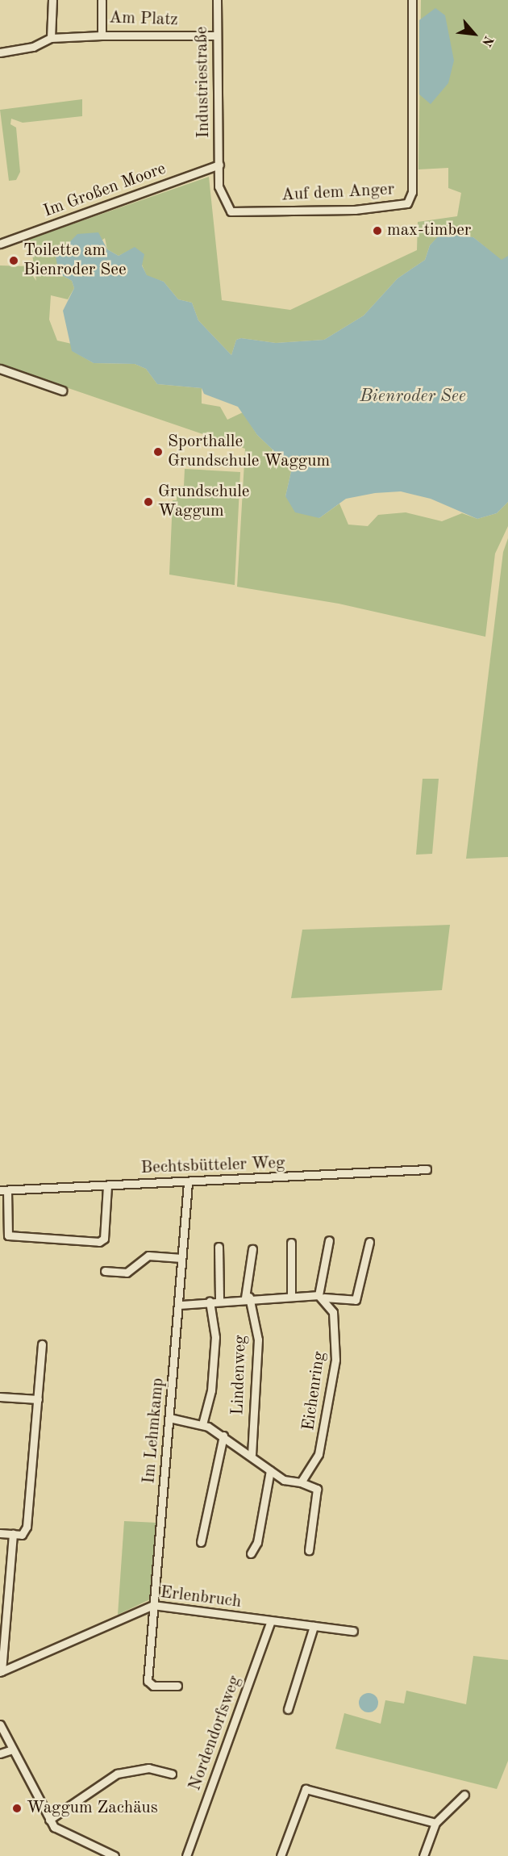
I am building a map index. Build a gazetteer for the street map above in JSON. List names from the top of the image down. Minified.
{"streets":{"street":["Am Platz","Industriestraße","Im Großen Moore","Auf dem Anger","Bechtsbütteler Weg","Lindenweg","Eichenring","Im Lehmkamp","Erlenbruch","Nordendorfsweg"]},"crossings":[["Am Platz","Industriestraße"],["Industriestraße","Im Großen Moore"],["Industriestraße","Auf dem Anger"],["Im Großen Moore","Auf dem Anger"],["Bechtsbütteler Weg","Im Lehmkamp"],["Im Lehmkamp","Erlenbruch"],["Erlenbruch","Nordendorfsweg"]],"water":["Bienroder See"],"places":["max-timber","Toilette am Bienroder See","Sporthalle Grundschule Waggum","Grundschule Waggum","Waggum Zachäus"],"north":"bottom right"}
